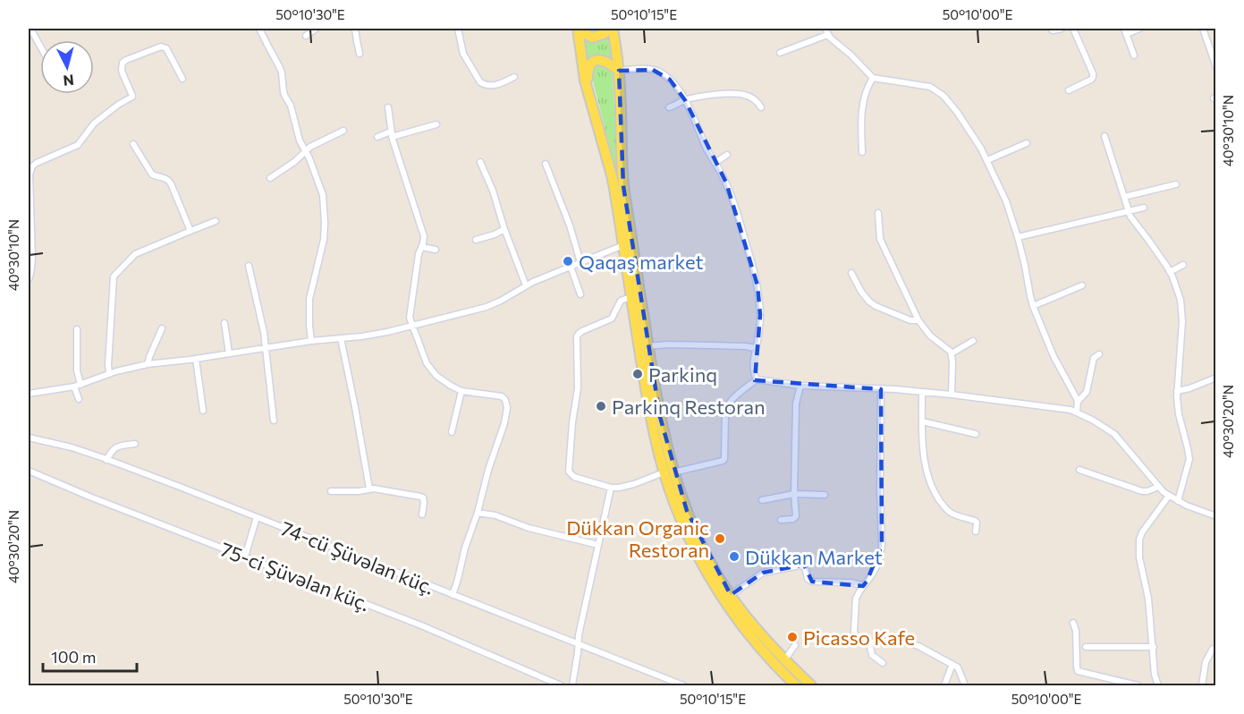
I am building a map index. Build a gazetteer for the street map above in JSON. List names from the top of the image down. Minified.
{"streets":{"street":["74-cü Şüvəlan küç.","75-ci Şüvəlan küç."]},"places":["Qaqaş market","Parkinq","Parkinq Restoran","Dükkan Organic Restoran","Dükkan Market","Picasso Kafe"],"scale_bar":"100 m","north":"bottom","coordinates":["50°10'30\"E","50°10'15\"E","50°10'00\"E","40°30'10\"N","40°30'20\"N"]}
